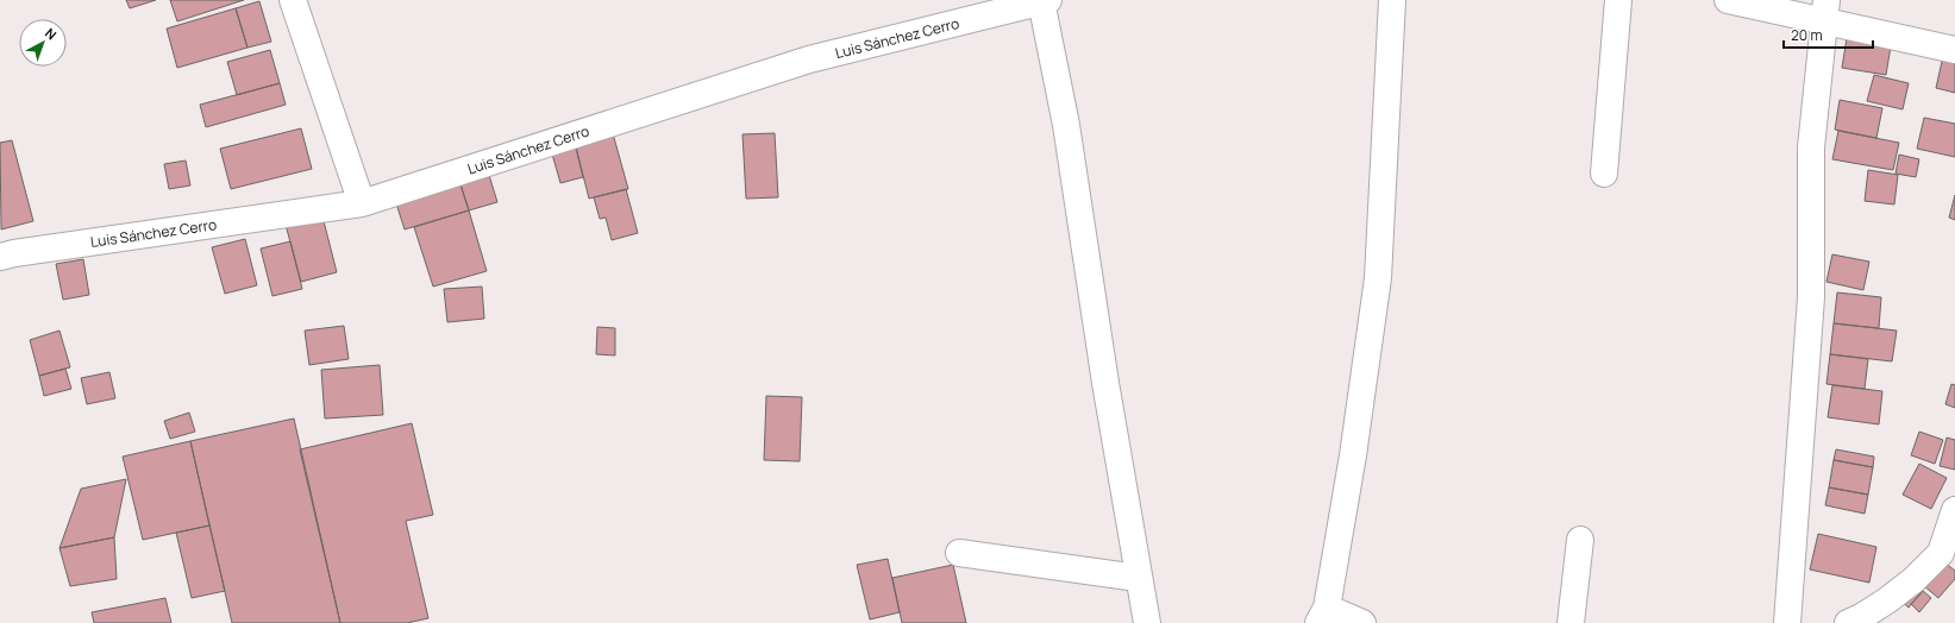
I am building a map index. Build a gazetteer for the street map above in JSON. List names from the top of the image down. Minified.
{"streets":{"street":["Luis Sánchez Cerro"]},"scale_bar":"20 m","north":"top right"}
